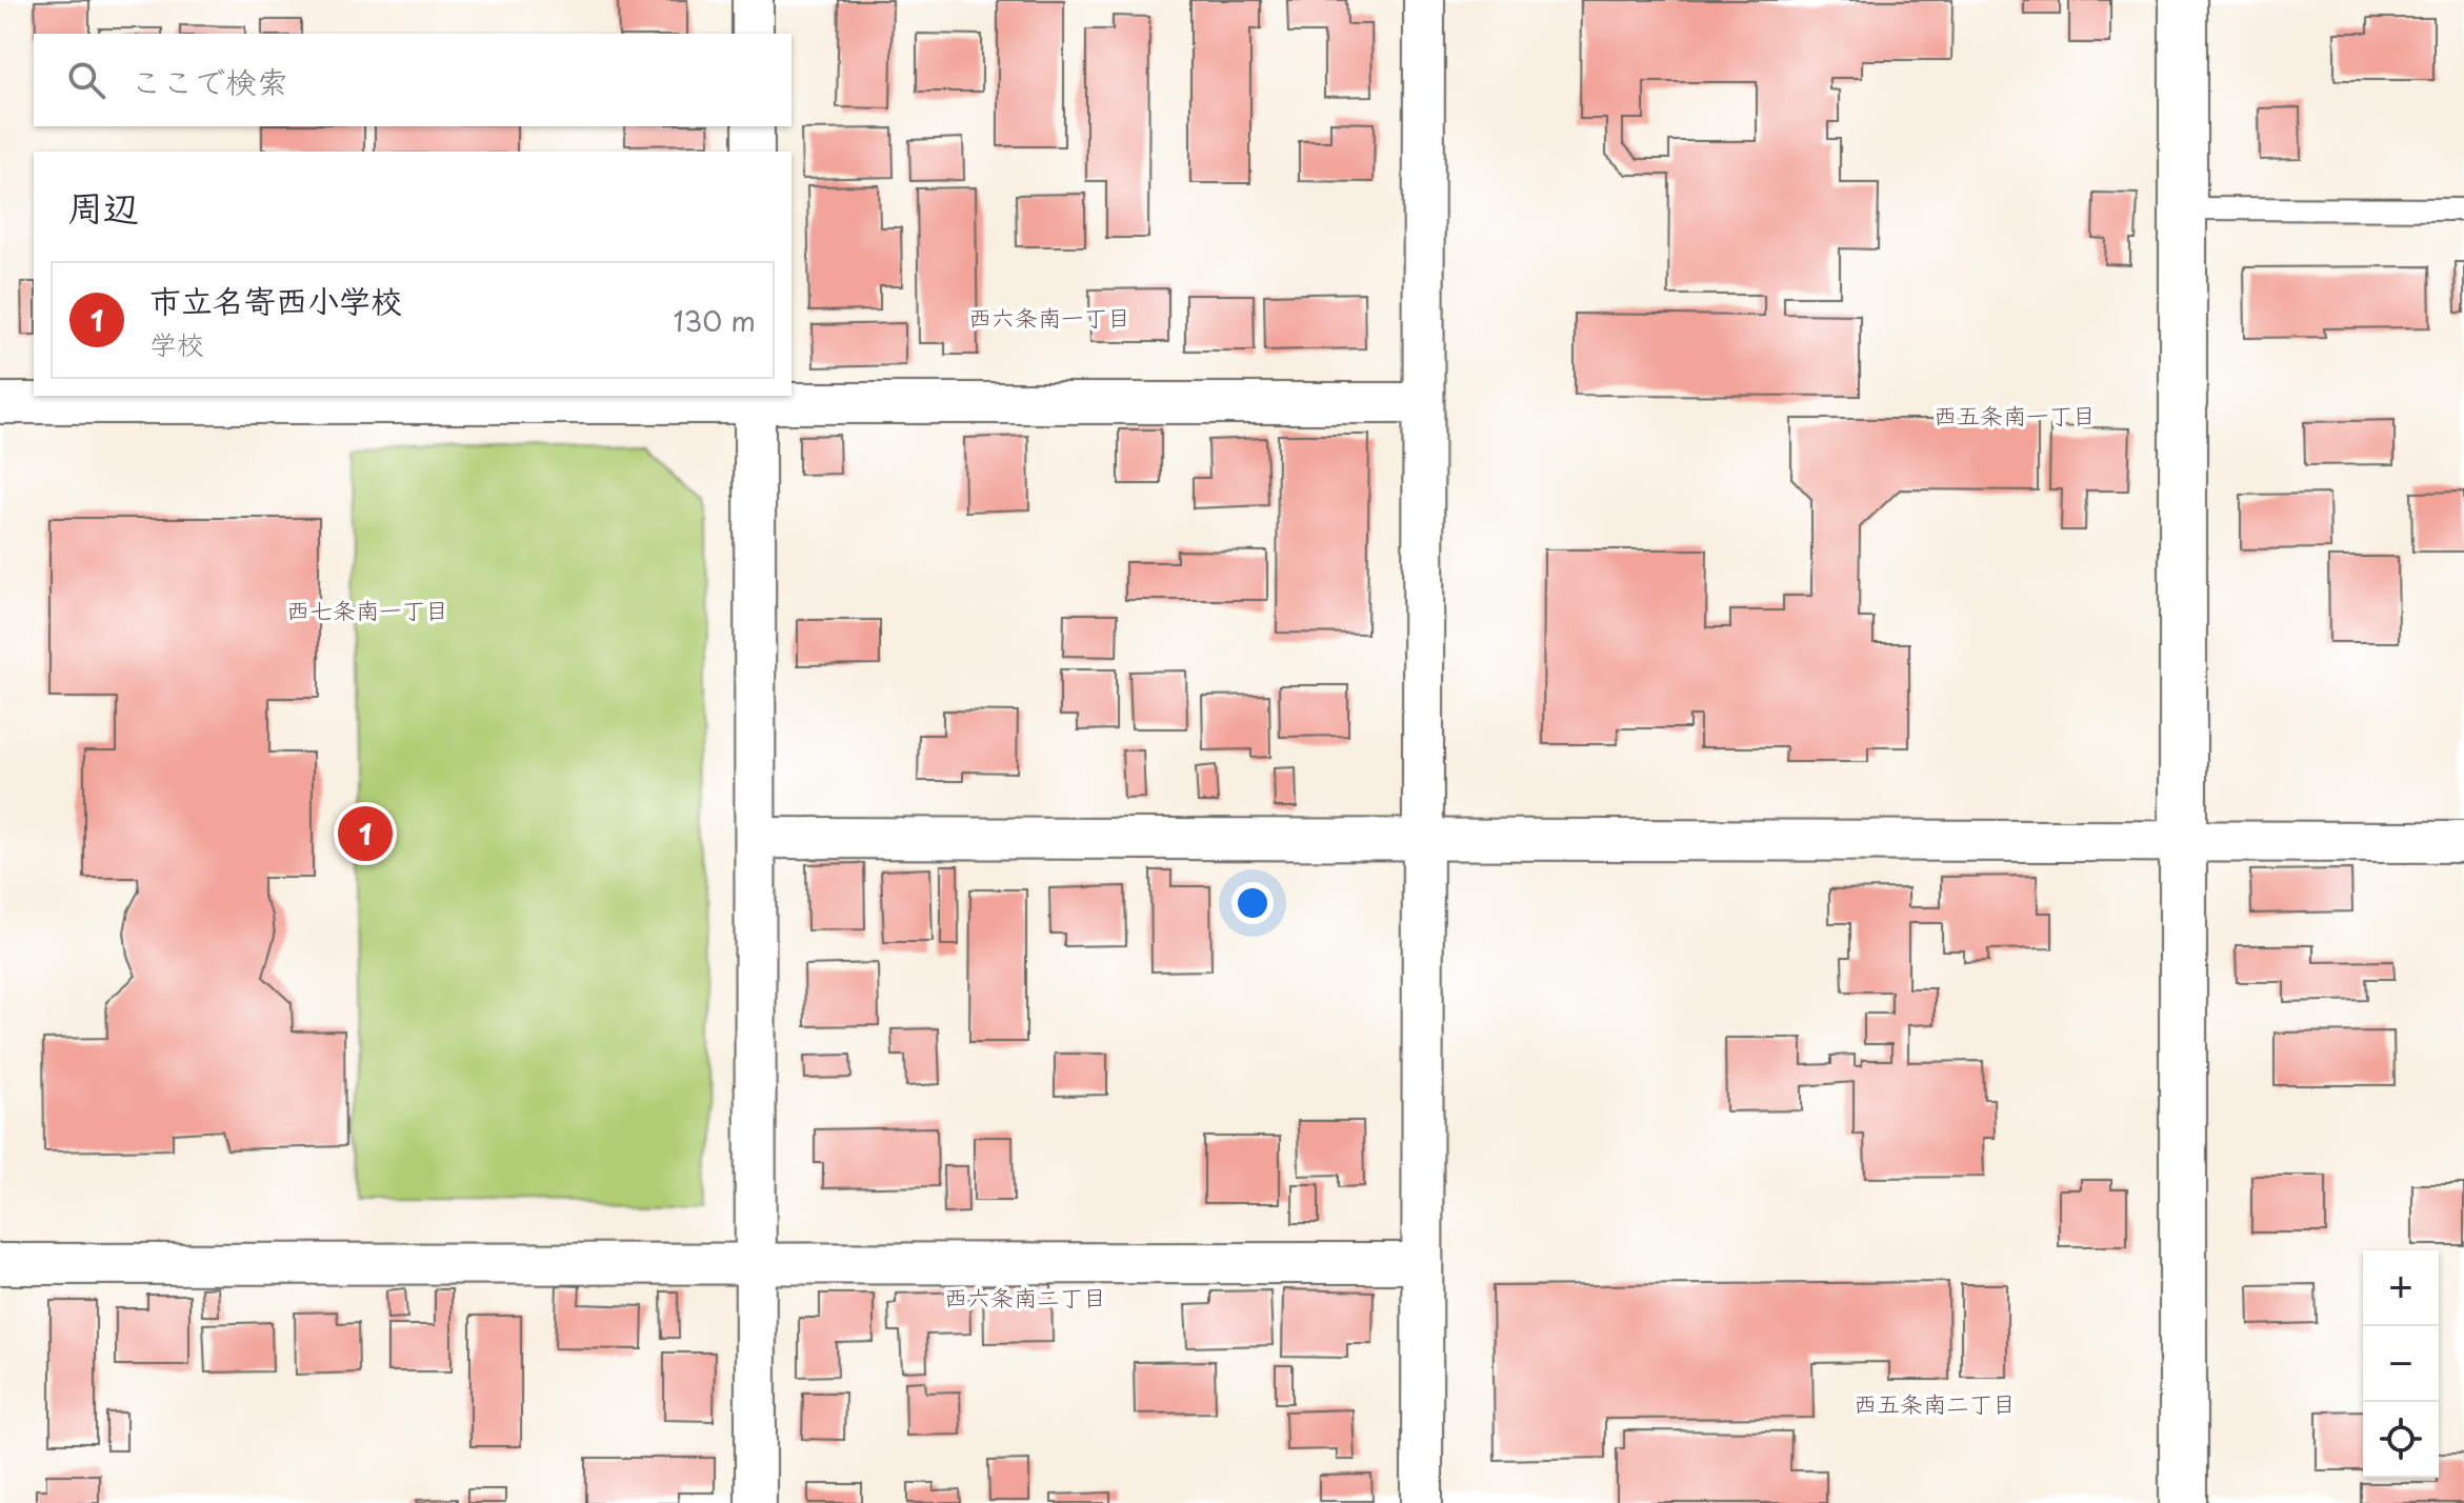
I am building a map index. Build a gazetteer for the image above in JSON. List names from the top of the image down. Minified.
{"districts":["西六条南一丁目","西五条南一丁目","西七条南一丁目","西六条南二丁目","西五条南二丁目"],"page":{"search":"ここで検索","heading":"周辺","list":[{"mark":"1","name":"市立名寄西小学校","note":"学校","value":"130 m"}],"pins":"1","map_buttons":["+","−"]}}
